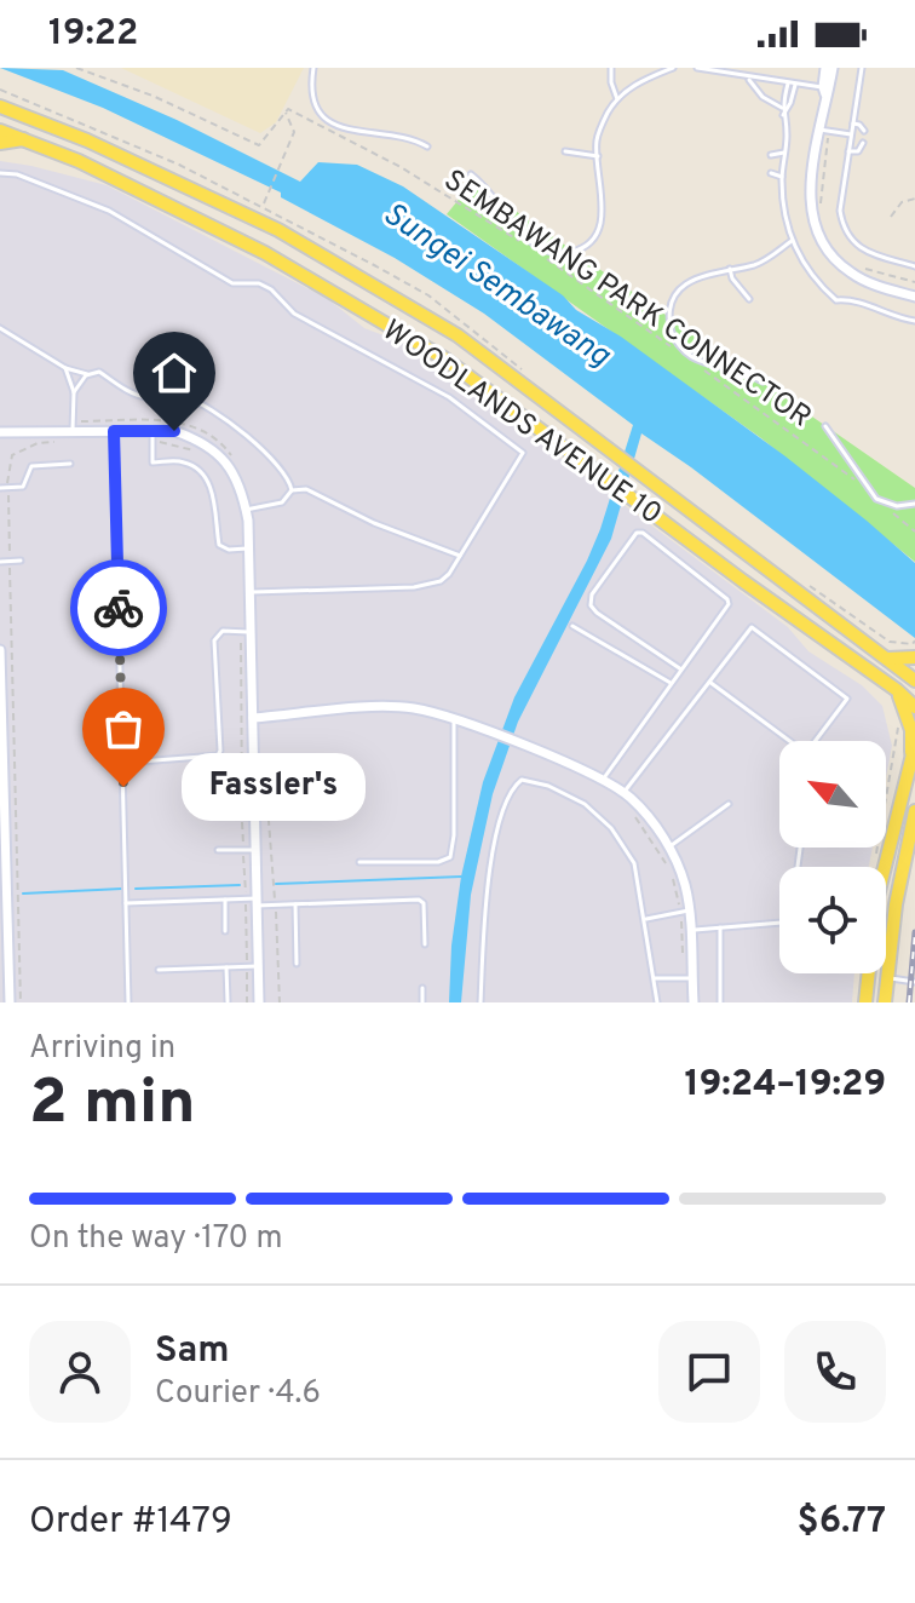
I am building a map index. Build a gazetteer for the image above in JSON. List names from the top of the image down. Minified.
{"streets":{"main road":["WOODLANDS AVENUE 10"],"path":["SEMBAWANG PARK CONNECTOR"]},"water":["Sungei Sembawang"],"places":["Fassler's"],"north":"top left","page":{"status":"19:22","bubble":"Fassler's","heading":["2 min","Arriving in","19:24–19:29"],"panel":["Sam","Courier · 4.6","Order #1479","$6.77"],"bar":"On the way · 170 m"}}
